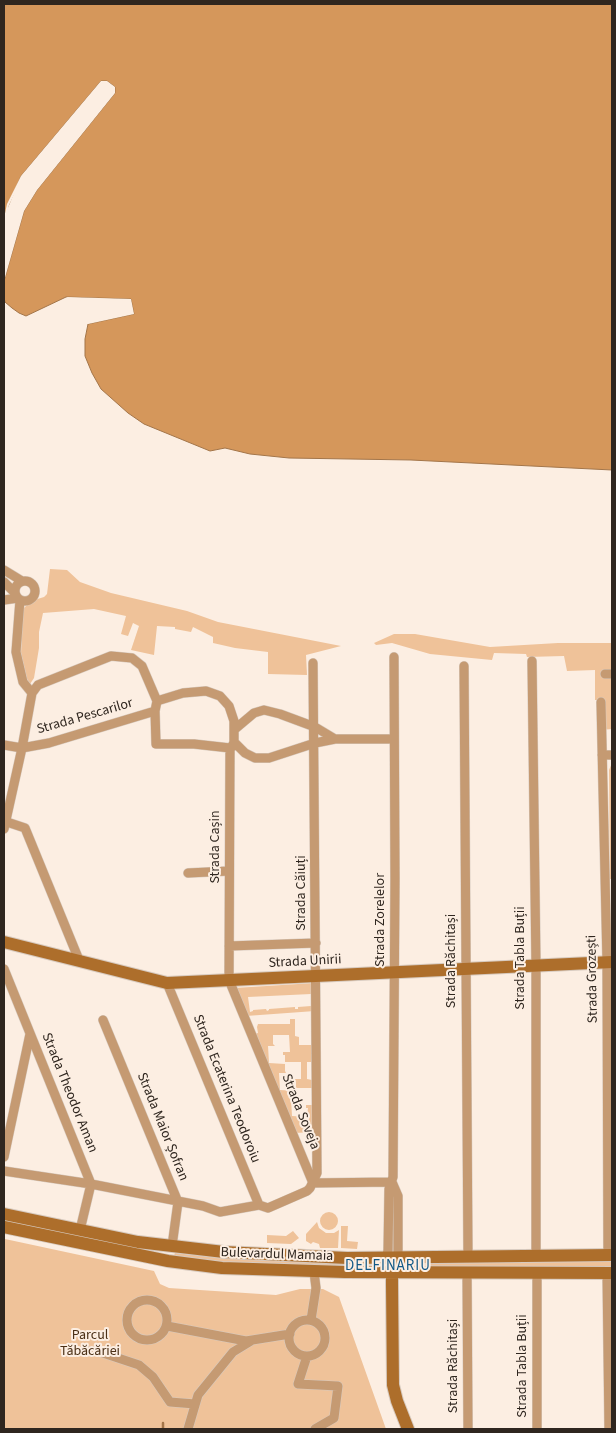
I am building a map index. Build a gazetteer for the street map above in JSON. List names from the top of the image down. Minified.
{"streets":{"main road":["Strada Unirii","Bulevardul Mamaia"],"street":["Strada Pescarilor","Strada Cașin","Strada Căiuți","Strada Zorelelor","Strada Tabla Buții","Strada Răchitași","Strada Grozești","Strada Ecaterina Teodoroiu","Strada Theodor Aman","Strada Soveja","Strada Maior Șofran"]},"crossings":[["Strada Pescarilor","Strada Cașin"],["Strada Cașin","Strada Unirii"],["Strada Cașin","Strada Soveja"],["Strada Căiuți","Strada Unirii"],["Strada Căiuți","Strada Soveja"],["Strada Zorelelor","Strada Unirii"],["Strada Zorelelor","Bulevardul Mamaia"],["Strada Tabla Buții","Strada Unirii"],["Strada Tabla Buții","Bulevardul Mamaia"],["Strada Răchitași","Strada Unirii"],["Strada Răchitași","Bulevardul Mamaia"],["Strada Unirii","Strada Grozești"],["Strada Unirii","Strada Ecaterina Teodoroiu"],["Strada Unirii","Strada Soveja"],["Strada Grozești","Bulevardul Mamaia"],["Strada Maior Șofran","Bulevardul Mamaia"]],"districts":["DELFINARIU"],"parks":["Parcul Tăbăcăriei"]}
